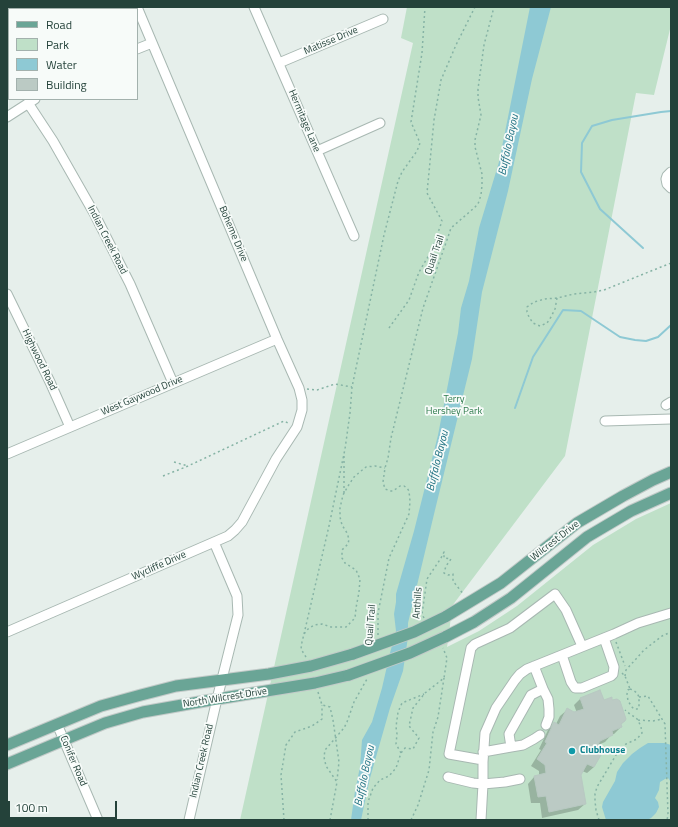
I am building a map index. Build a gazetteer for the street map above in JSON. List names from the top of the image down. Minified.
{"streets":{"main road":["Wilcrest Drive","North Wilcrest Drive"],"street":["Matisse Drive","Hermitage Lane","Boheme Drive","Indian Creek Road","Highwood Road","West Gaywood Drive","Wycliffe Drive","Conifer Road"],"path":["Quail Trail","Anthills"]},"crossings":[["Matisse Drive","Hermitage Lane"],["Boheme Drive","West Gaywood Drive"],["Boheme Drive","Wycliffe Drive"],["Indian Creek Road","West Gaywood Drive"],["Indian Creek Road","Wycliffe Drive"],["Indian Creek Road","North Wilcrest Drive"],["Highwood Road","West Gaywood Drive"],["Wilcrest Drive","Anthills"],["Wilcrest Drive","North Wilcrest Drive"],["North Wilcrest Drive","Conifer Road"]],"water":["Buffalo Bayou"],"parks":["Terry Hershey Park"],"places":["Clubhouse"],"legend":["Road","Park","Water","Building"],"scale_bar":"100 m"}
